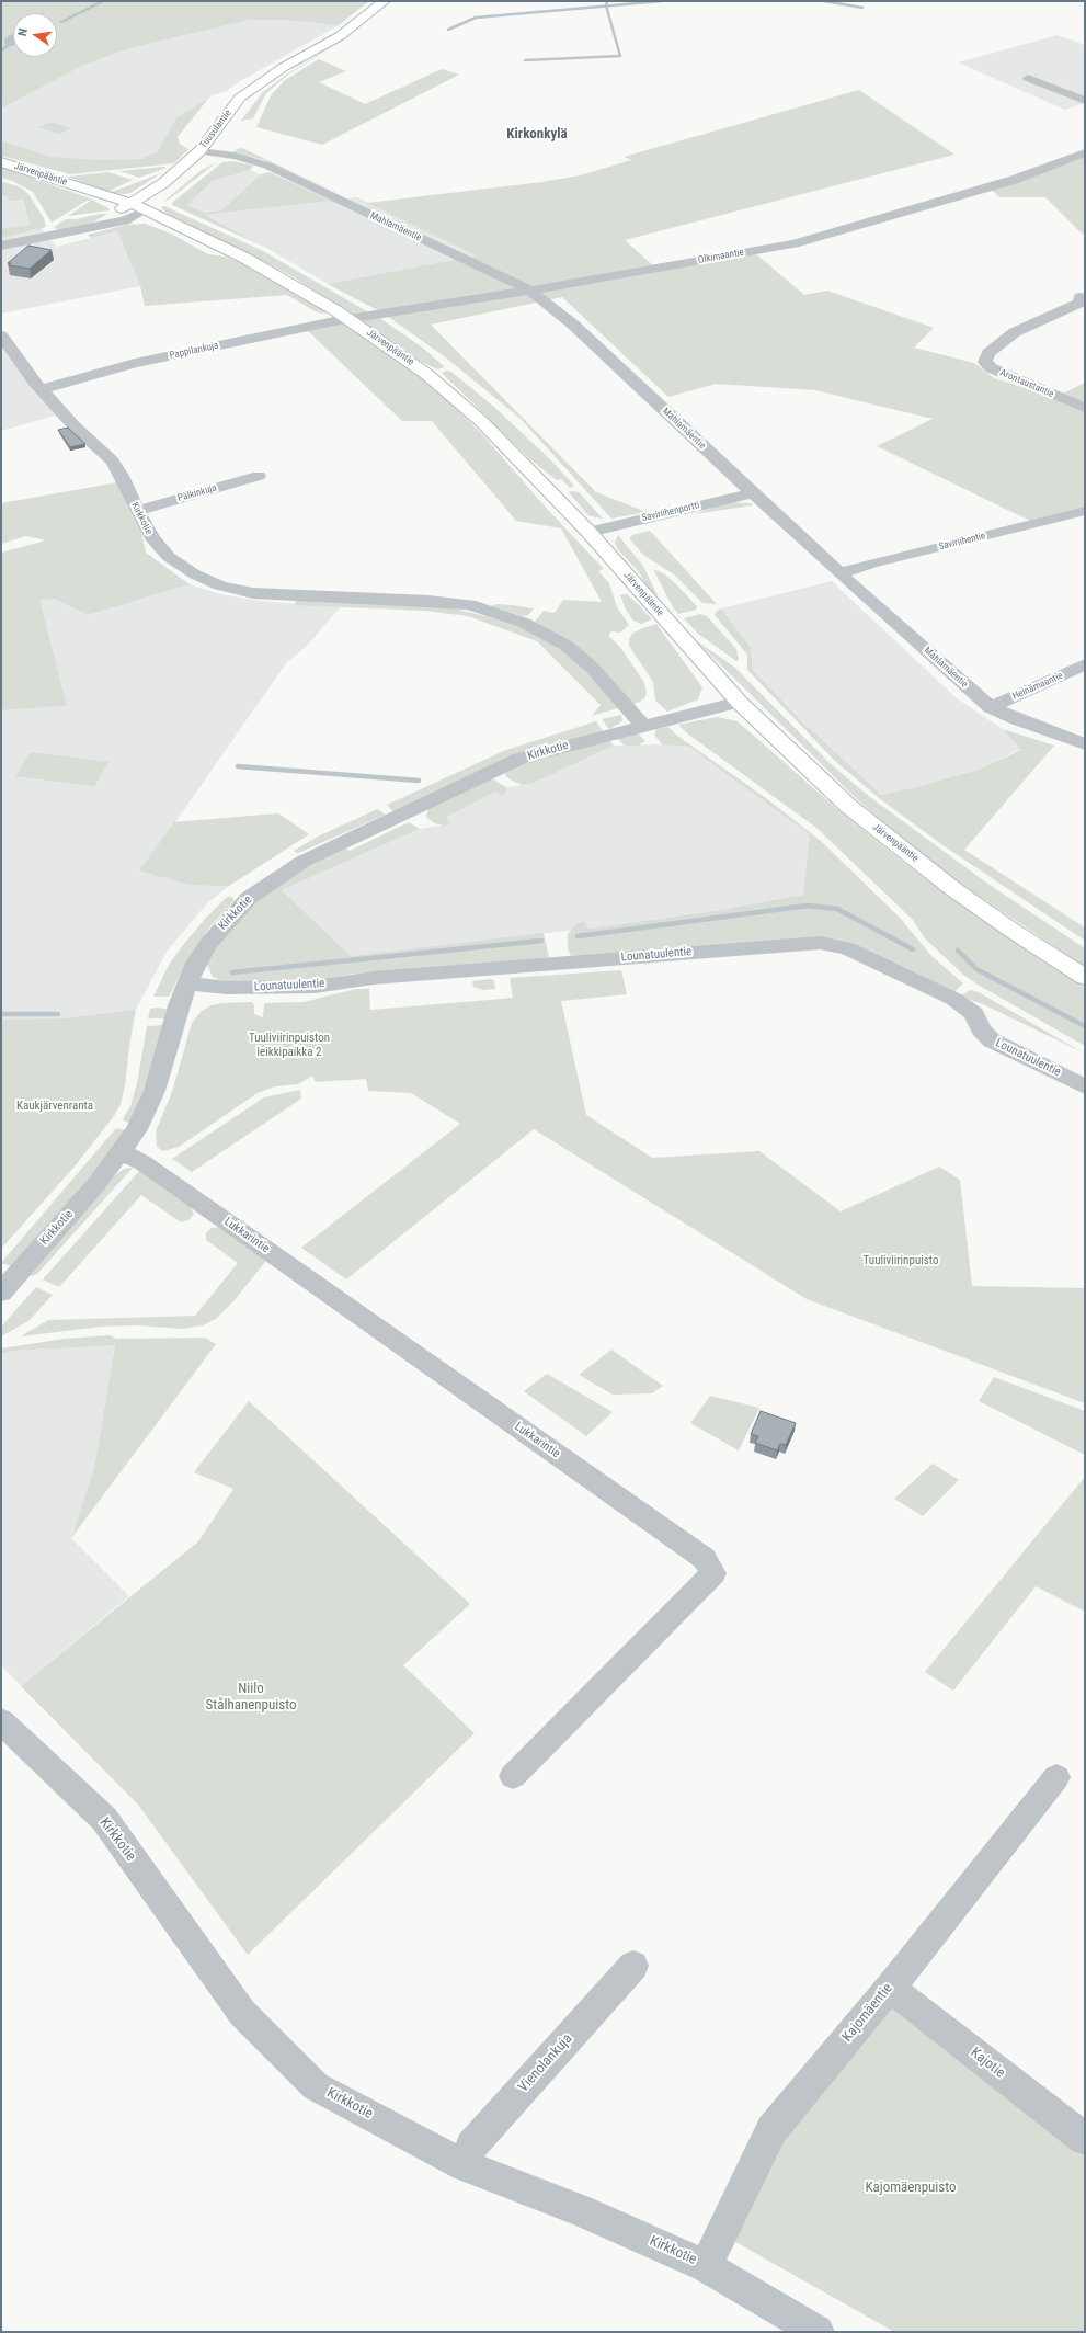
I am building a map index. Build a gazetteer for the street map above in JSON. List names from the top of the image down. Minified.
{"streets":{"main road":["Tuusulantie","Järvenpääntie"],"street":["Mahlamäentie","Olkimaantie","Pappilankuja","Arontaustantie","Pälkinkuja","Saviriihenportti","Kirkkotie","Saviriihentie","Heinämaantie","Lounatuulentie","Lukkarintie","Kajomäentie","Vienolankuja","Kajotie"]},"crossings":[["Tuusulantie","Järvenpääntie"],["Tuusulantie","Mahlamäentie"],["Järvenpääntie","Olkimaantie"],["Järvenpääntie","Pappilankuja"],["Järvenpääntie","Saviriihenportti"],["Järvenpääntie","Kirkkotie"],["Mahlamäentie","Olkimaantie"],["Mahlamäentie","Saviriihenportti"],["Mahlamäentie","Saviriihentie"],["Mahlamäentie","Heinämaantie"],["Olkimaantie","Pappilankuja"],["Pappilankuja","Kirkkotie"],["Pälkinkuja","Kirkkotie"],["Kirkkotie","Lounatuulentie"],["Kirkkotie","Lukkarintie"],["Kirkkotie","Kajomäentie"],["Kirkkotie","Vienolankuja"],["Kajomäentie","Kajotie"]],"districts":["Kirkonkylä"],"parks":["Tuuliviirinpuiston leikkipaikka 2","Kaukjärvenranta","Tuuliviirinpuisto","Niilo Stålhanenpuisto","Kajomäenpuisto"],"north":"left"}
